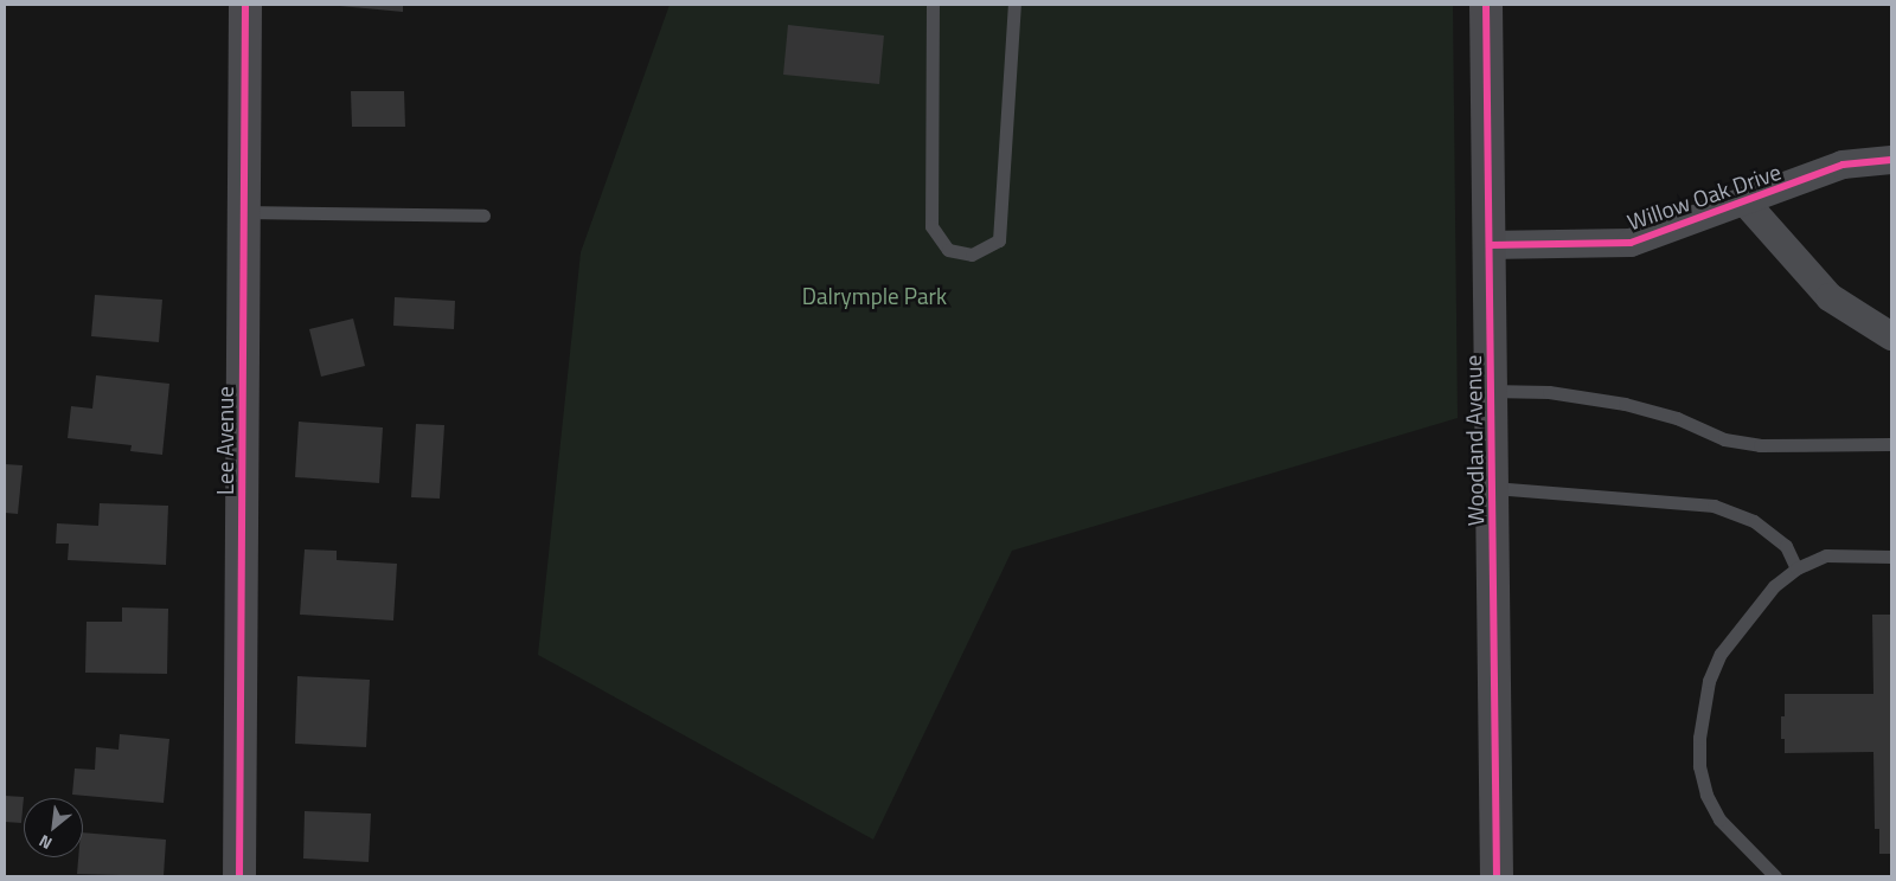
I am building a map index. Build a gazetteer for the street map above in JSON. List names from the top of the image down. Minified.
{"streets":{"street":["Willow Oak Drive","Lee Avenue","Woodland Avenue"]},"crossings":[["Willow Oak Drive","Woodland Avenue"]],"parks":["Dalrymple Park"],"north":"bottom left"}
